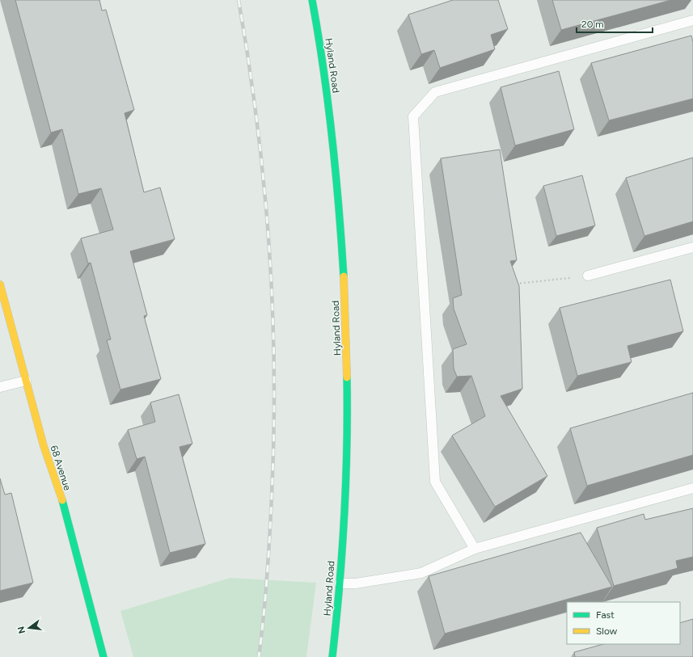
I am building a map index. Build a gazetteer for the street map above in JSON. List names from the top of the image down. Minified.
{"streets":{"street":["Hyland Road","68 Avenue"]},"legend":["Fast","Slow"],"scale_bar":"20 m","north":"left"}
